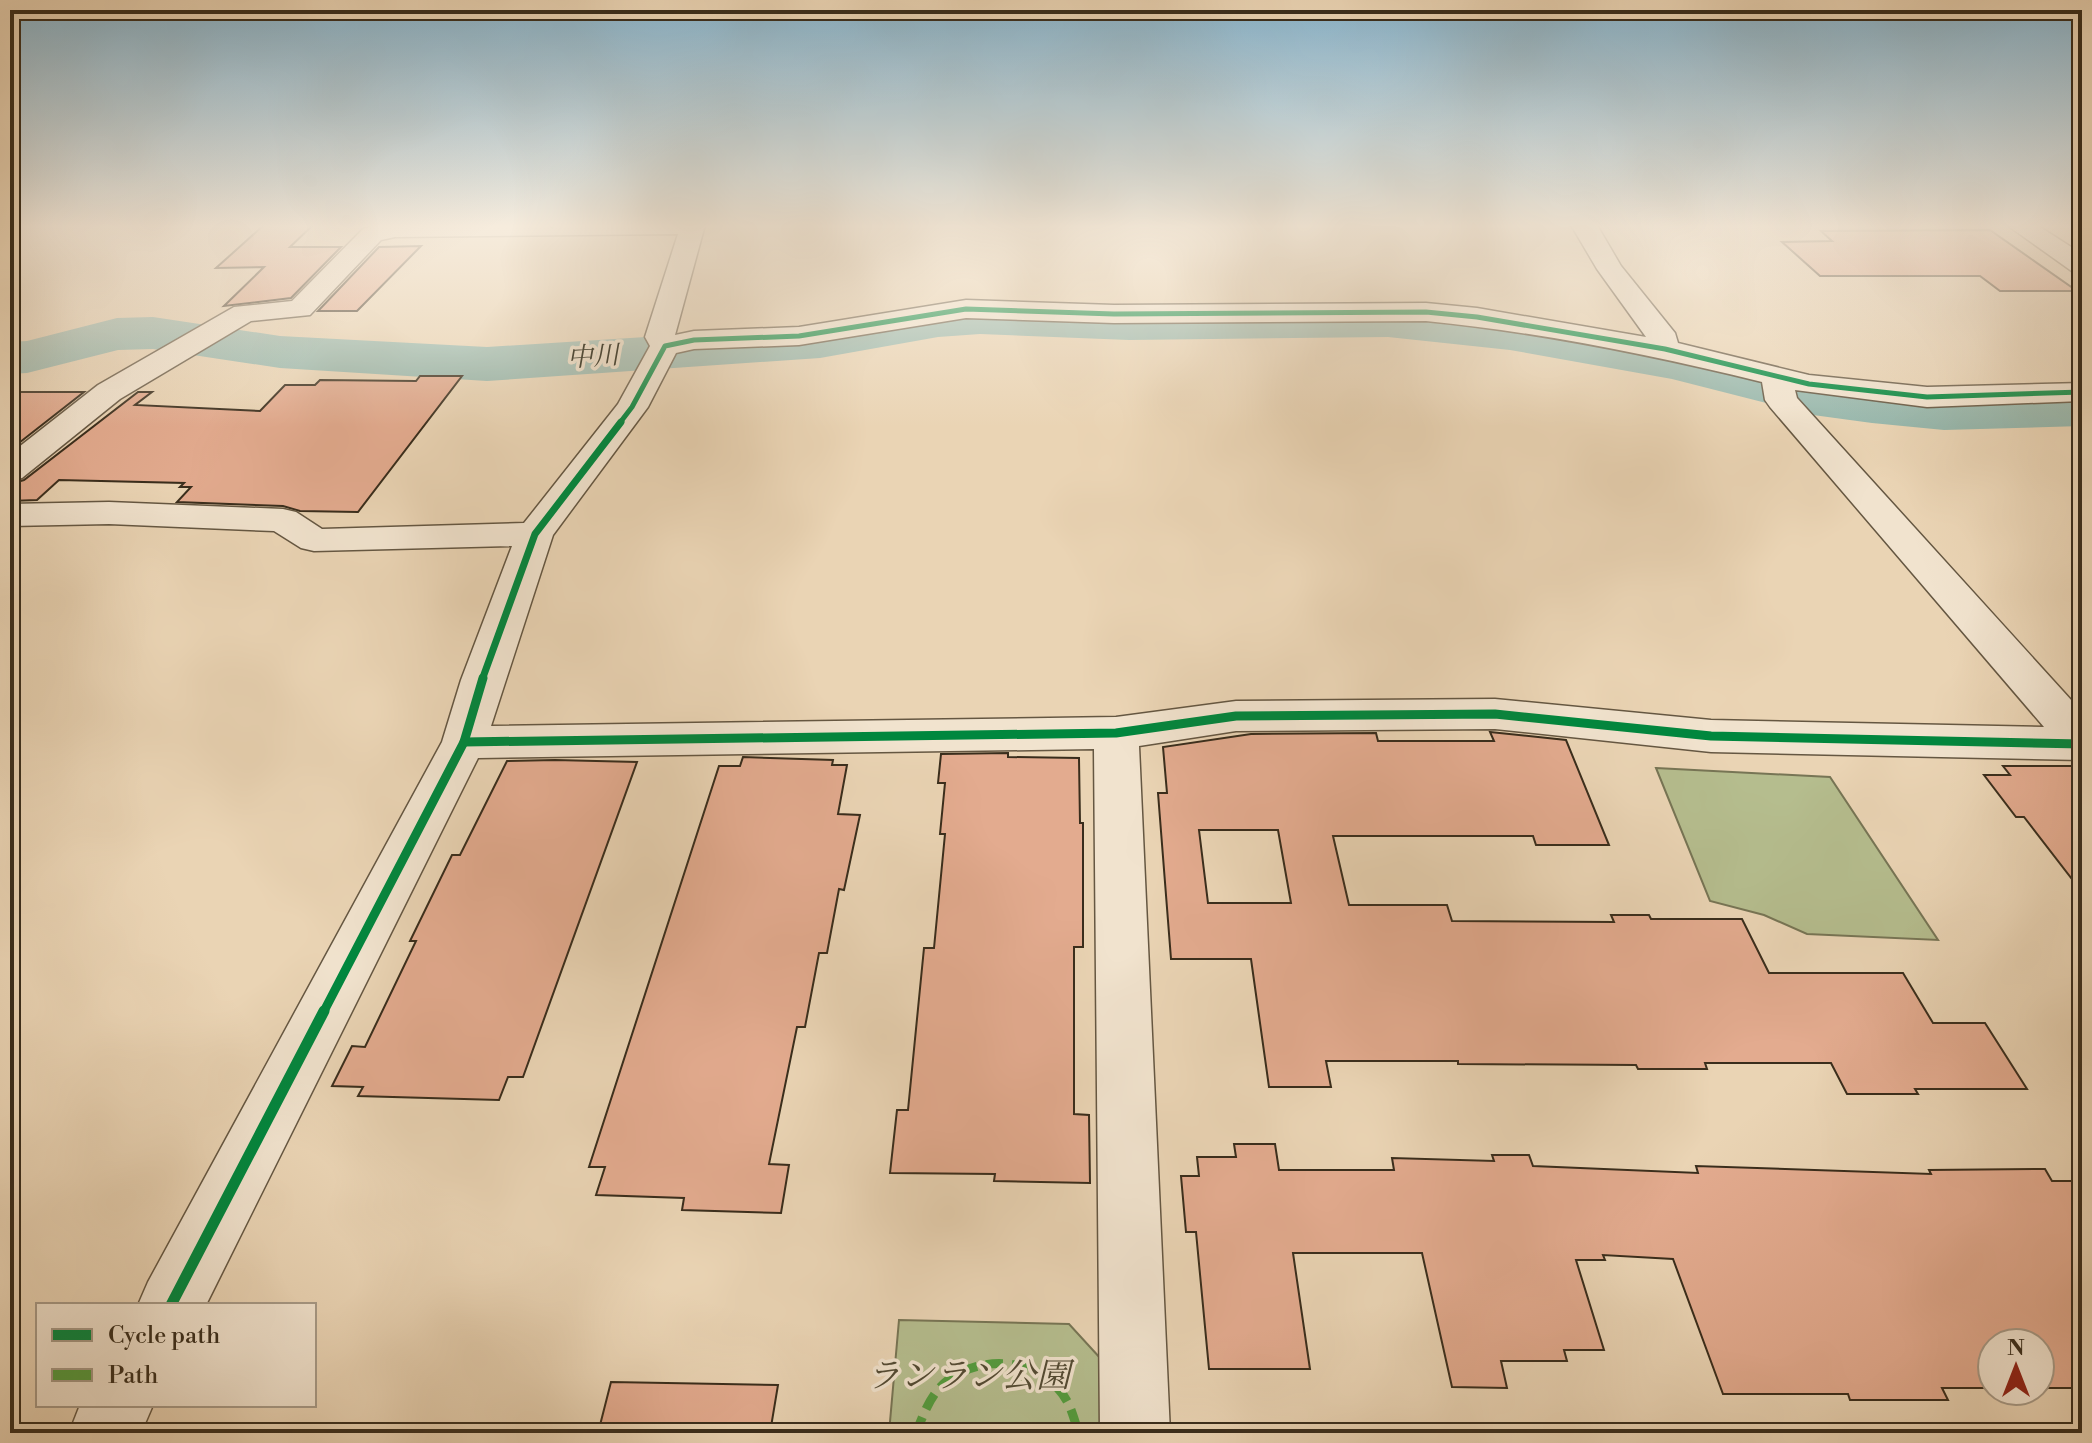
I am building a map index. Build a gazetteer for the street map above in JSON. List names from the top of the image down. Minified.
{"water":["中川"],"parks":["ランラン公園"],"legend":["Cycle path","Path"],"north":"top"}
